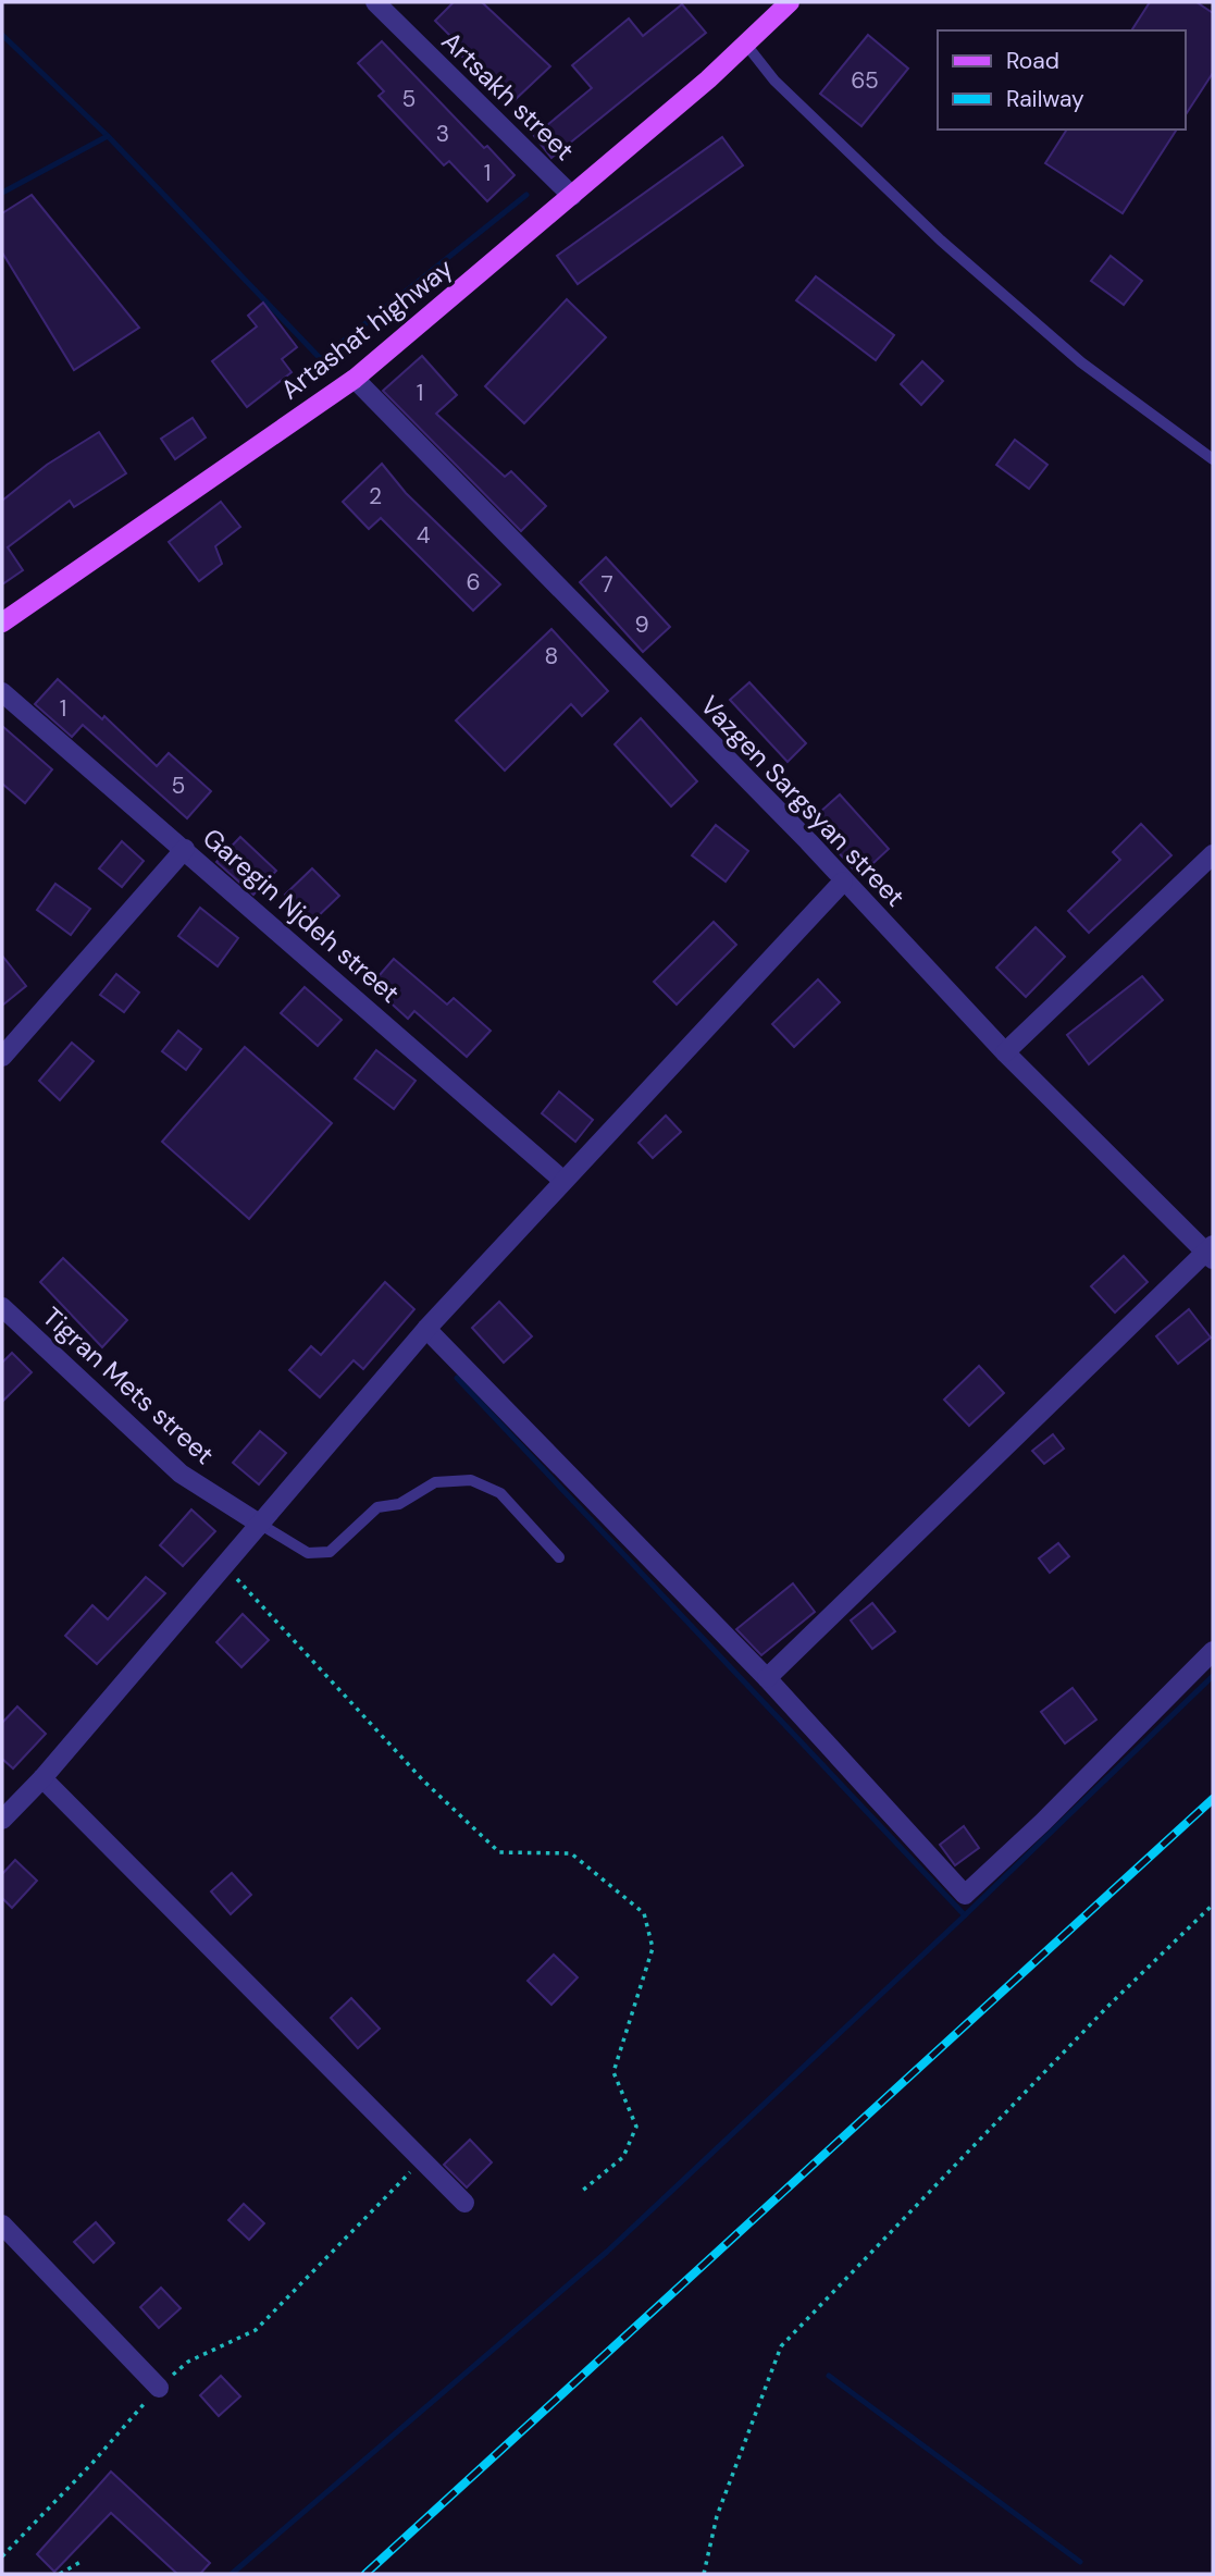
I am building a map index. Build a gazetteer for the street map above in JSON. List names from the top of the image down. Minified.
{"streets":{"main road":["Artashat highway"],"street":["Artsakh street","Vazgen Sargsyan street","Garegin Njdeh street","Tigran Mets street"]},"crossings":[["Artsakh street","Artashat highway"],["Artashat highway","Vazgen Sargsyan street"]],"house_numbers":["65","5","3","1","1","2","4","6","7","9","8","1","5"],"legend":["Road","Railway"]}
